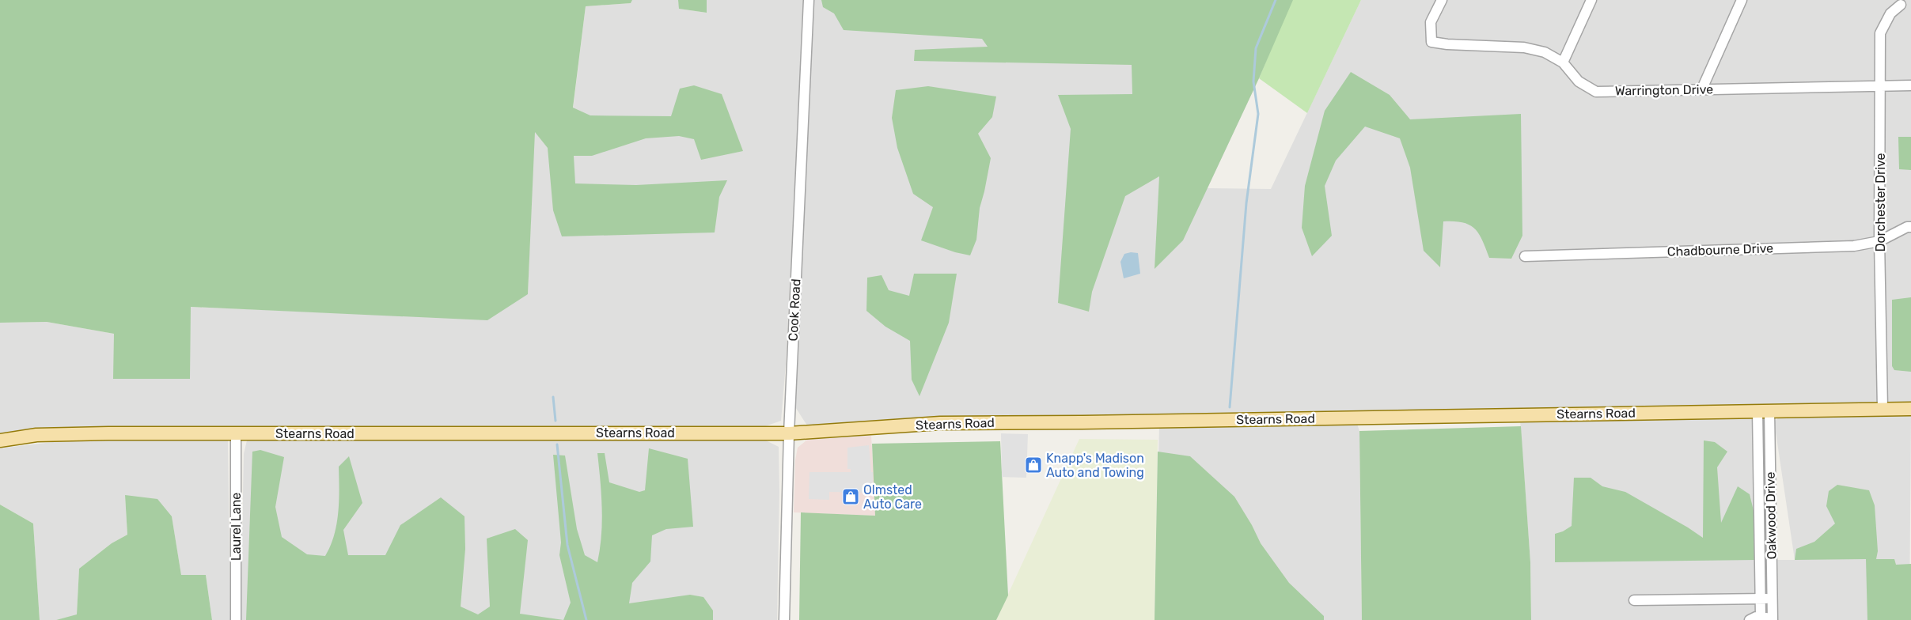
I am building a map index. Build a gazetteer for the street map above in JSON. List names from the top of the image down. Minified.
{"streets":{"main road":["Stearns Road"],"street":["Warrington Drive","Dorchester Drive","Chadbourne Drive","Cook Road","Oakwood Drive","Laurel Lane"]},"crossings":[["Warrington Drive","Dorchester Drive"],["Dorchester Drive","Chadbourne Drive"],["Dorchester Drive","Stearns Road"],["Cook Road","Stearns Road"],["Stearns Road","Oakwood Drive"],["Stearns Road","Laurel Lane"]],"places":{"shop":["Knapp's Madison Auto and Towing","Olmsted Auto Care"]}}
